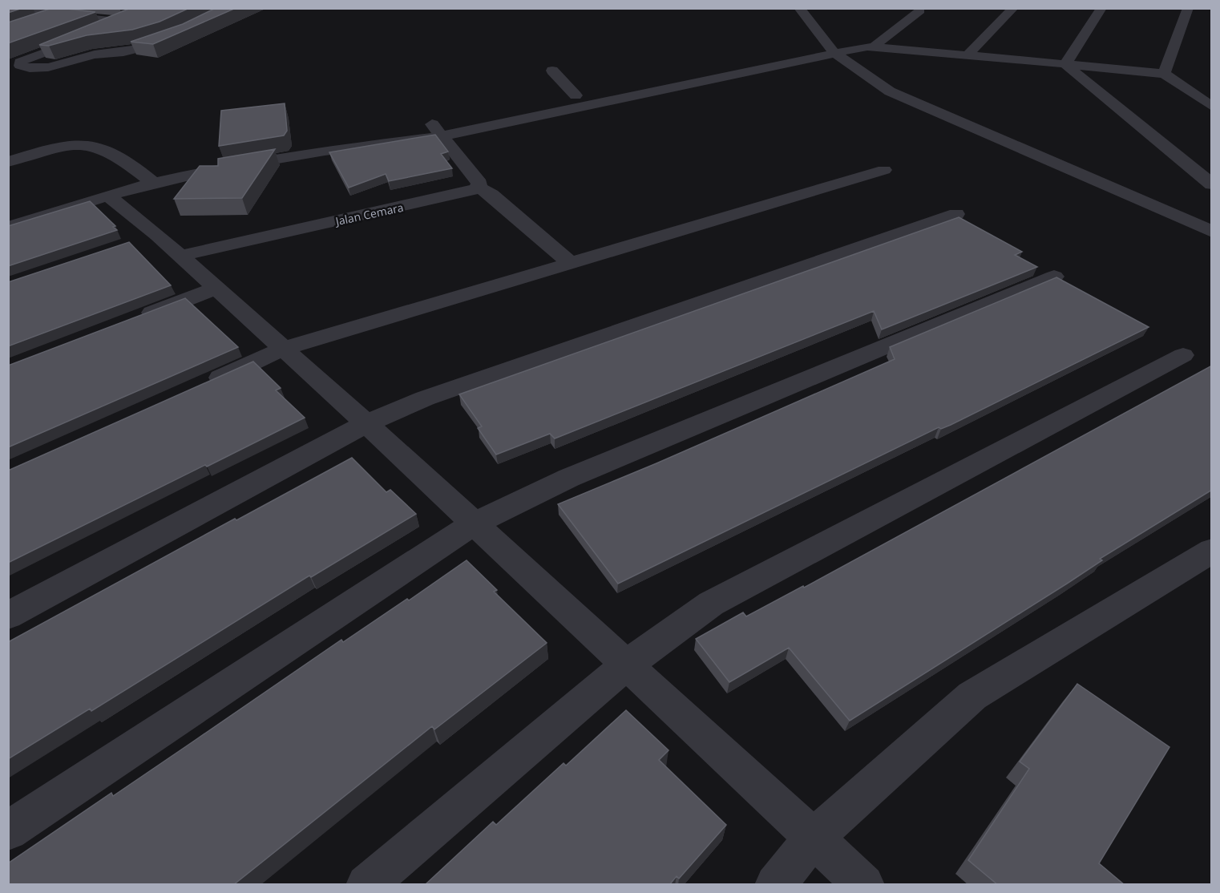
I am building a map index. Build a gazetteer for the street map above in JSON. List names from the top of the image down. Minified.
{"streets":{"street":["Jalan Cemara"]}}
